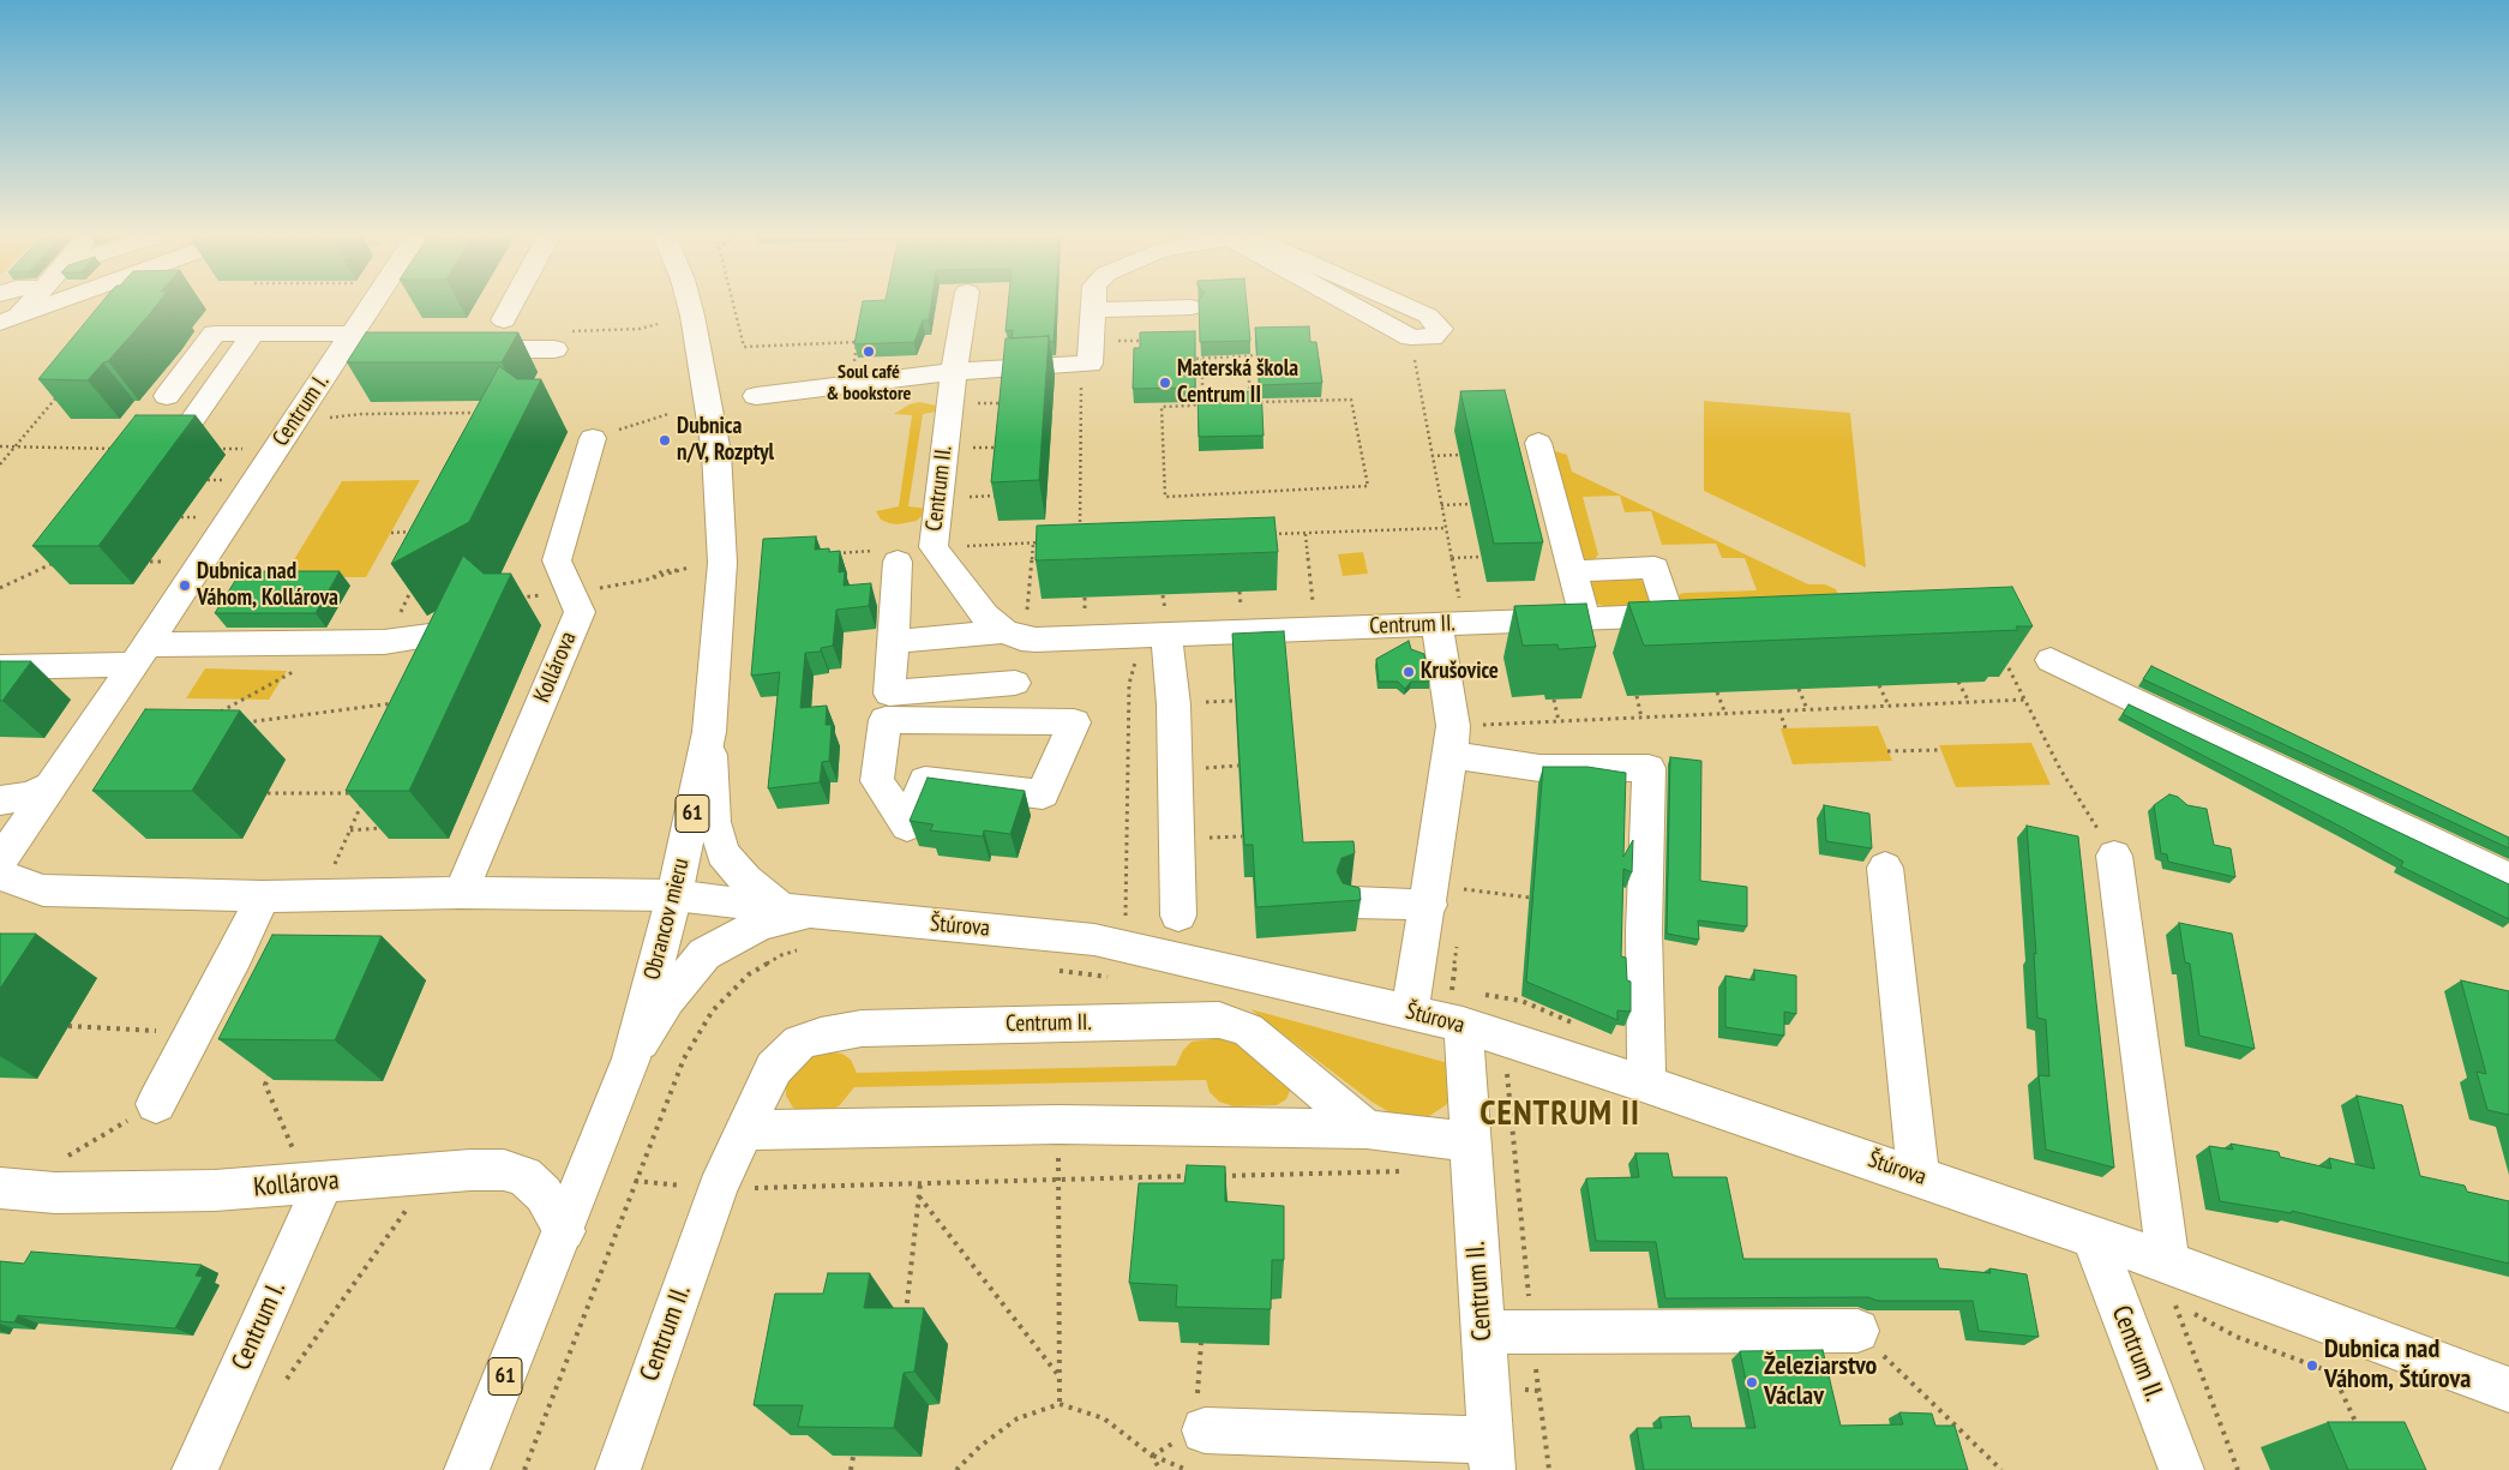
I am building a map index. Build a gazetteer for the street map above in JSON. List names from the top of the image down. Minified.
{"streets":{"street":["Centrum I.","Centrum II.","Kollárova","61","Obrancov mieru","Štúrova"]},"crossings":[["Centrum I.","Kollárova"],["Centrum II.","Štúrova"],["Kollárova","Obrancov mieru"],["Obrancov mieru","Štúrova"]],"districts":["CENTRUM II"],"places":["Soul café & bookstore","Materská škola Centrum II","Dubnica n/V, Rozptyl","Dubnica nad Váhom, Kollárova","Krušovice","Dubnica nad Váhom, Štúrova","Železiarstvo Václav"]}
